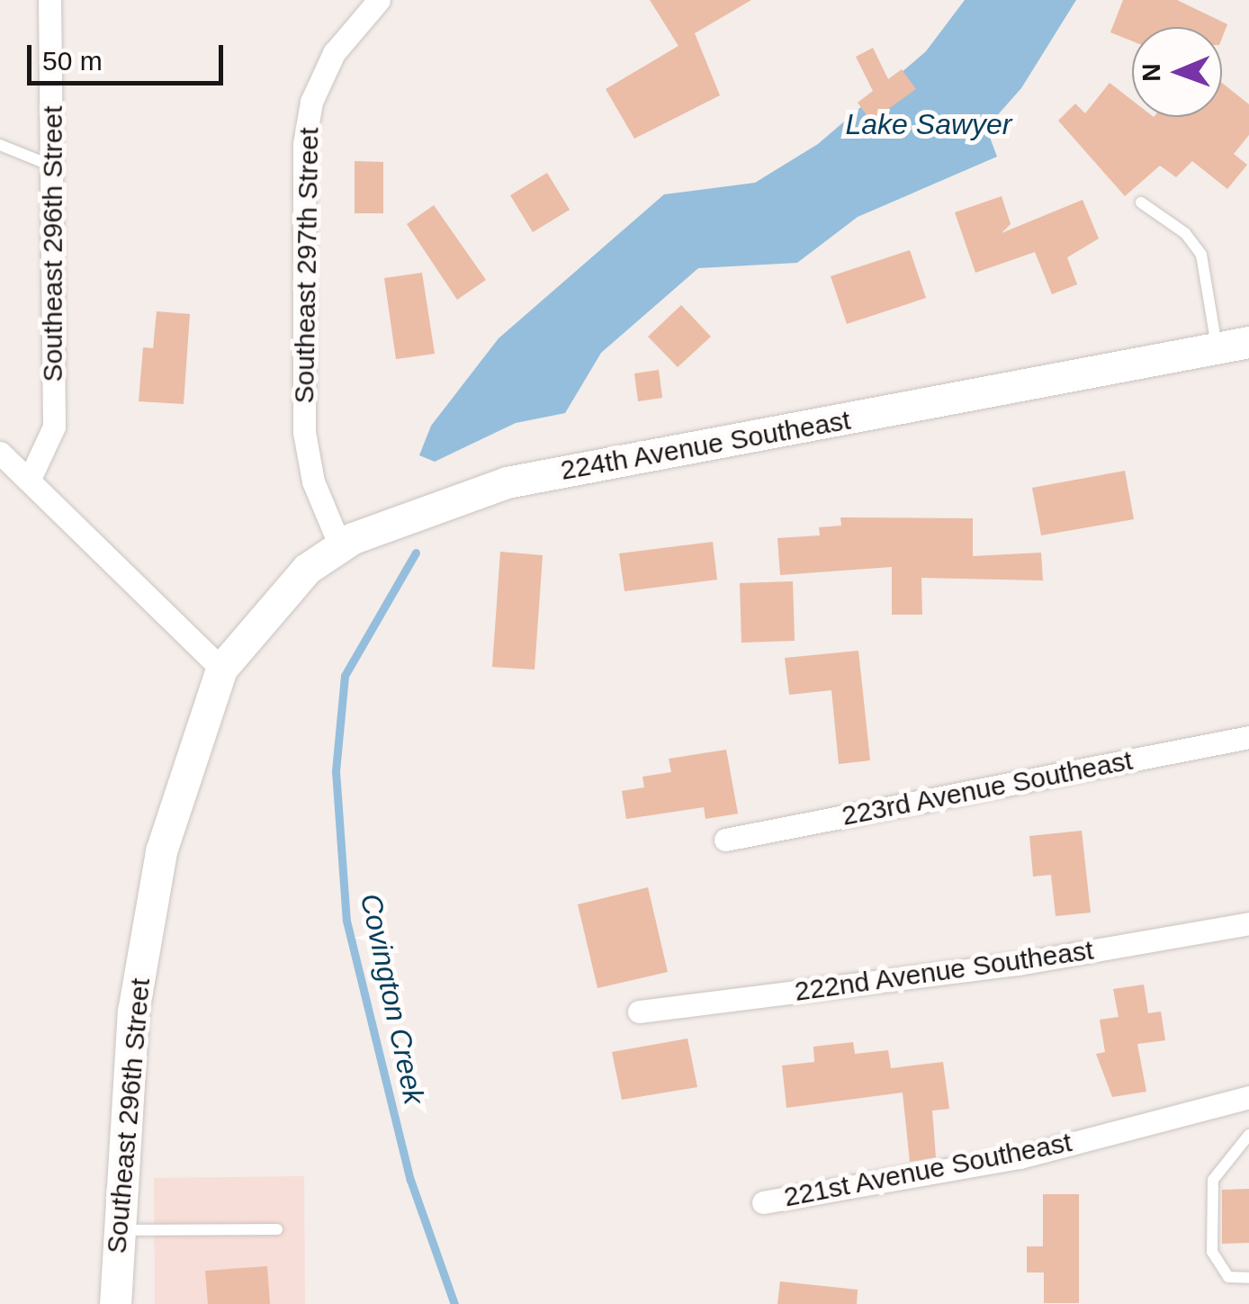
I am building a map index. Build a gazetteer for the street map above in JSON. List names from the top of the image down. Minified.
{"streets":{"street":["Southeast 296th Street","Southeast 297th Street","224th Avenue Southeast","223rd Avenue Southeast","222nd Avenue Southeast","221st Avenue Southeast"]},"crossings":[["Southeast 296th Street","224th Avenue Southeast"],["Southeast 297th Street","224th Avenue Southeast"]],"water":["Lake Sawyer","Covington Creek"],"scale_bar":"50 m","north":"left"}
